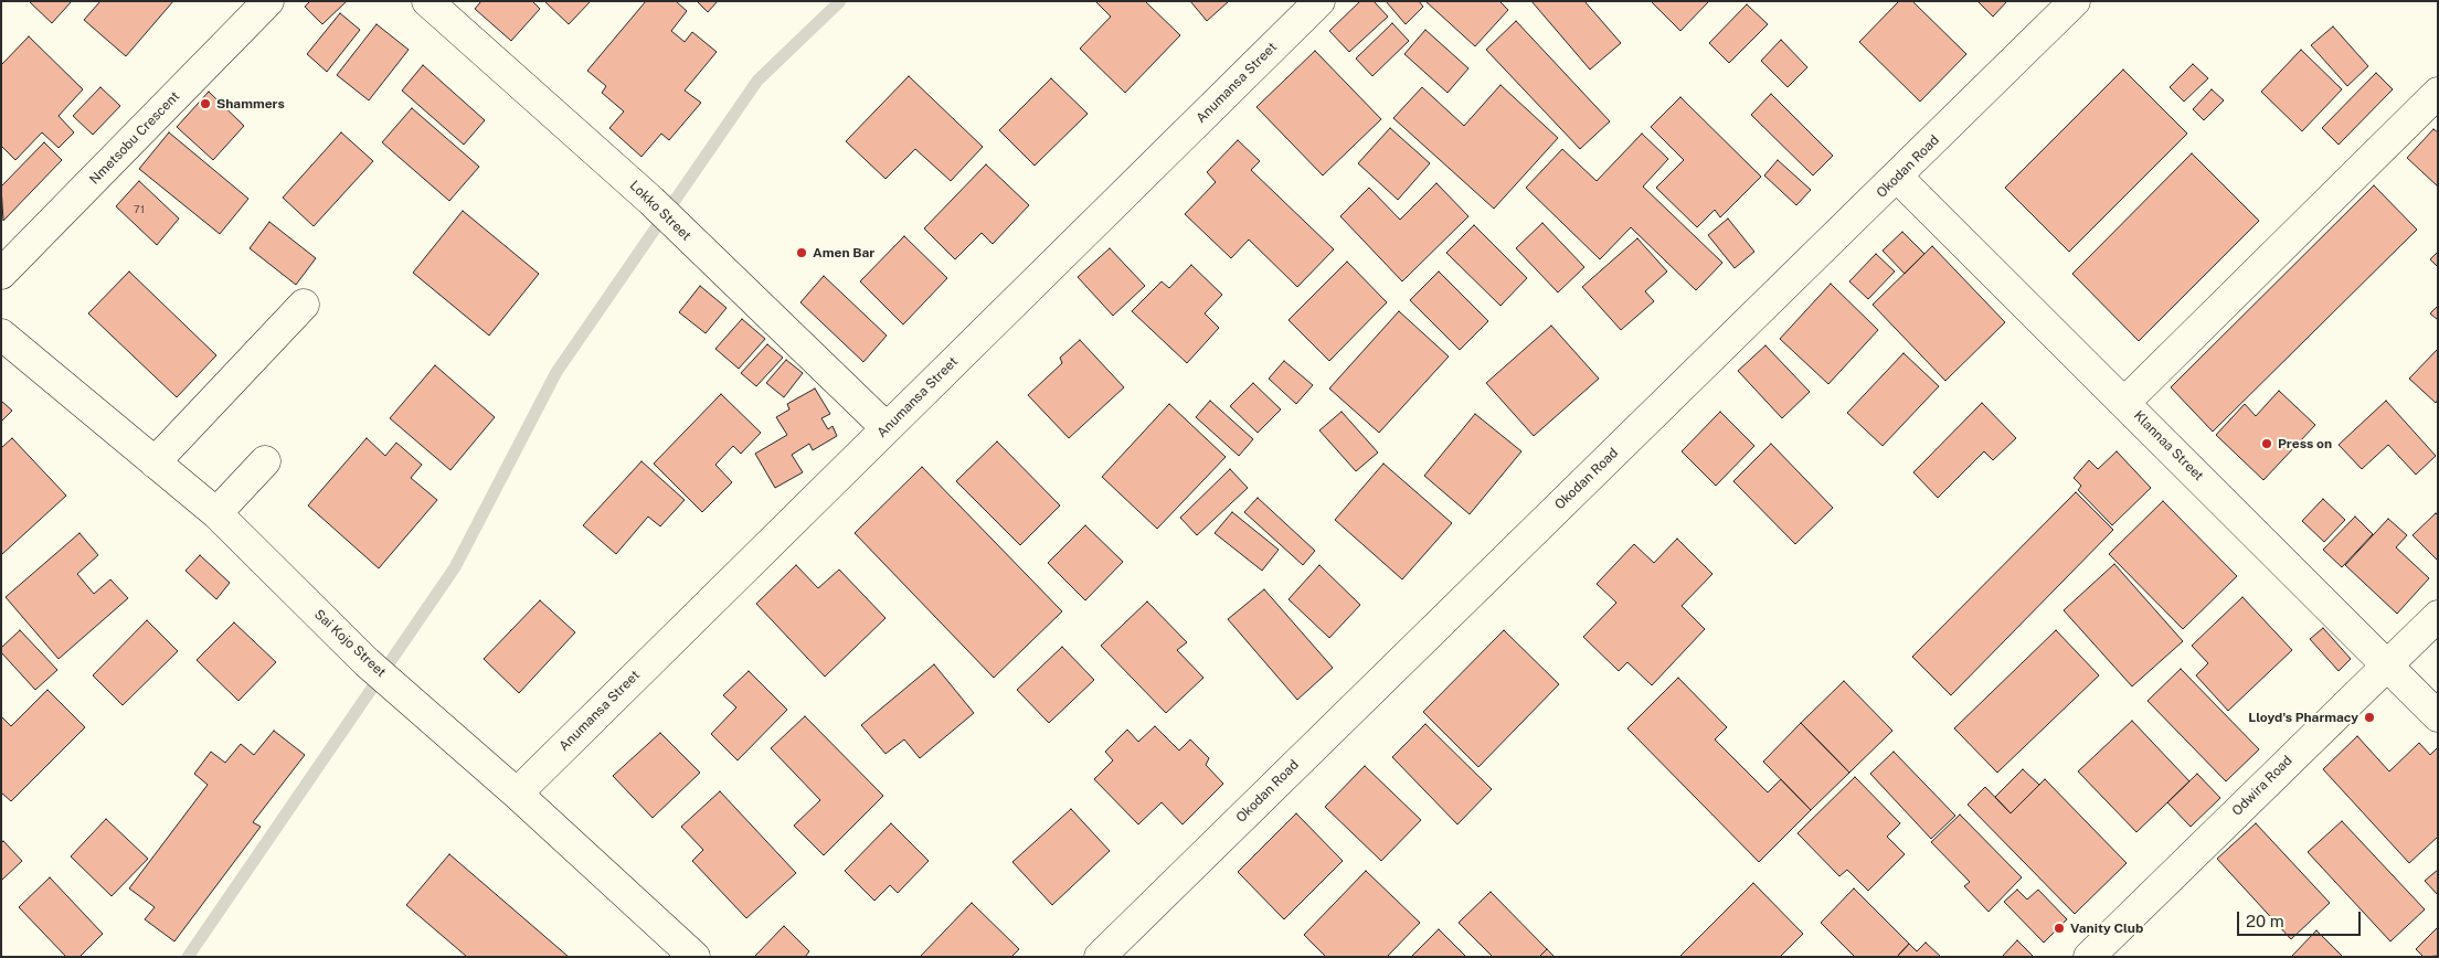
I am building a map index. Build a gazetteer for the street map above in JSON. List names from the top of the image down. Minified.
{"streets":{"street":["Anumansa Street","Nmetsobu Crescent","Okodan Road","Lokko Street","Klannaa Street","Sai Kojo Street","Odwira Road"]},"crossings":[["Anumansa Street","Lokko Street"],["Anumansa Street","Sai Kojo Street"],["Okodan Road","Klannaa Street"],["Klannaa Street","Odwira Road"]],"places":["Shammers","Amen Bar","Press on","Lloyd's Pharmacy","Vanity Club"],"house_numbers":["71"],"scale_bar":"20 m"}
